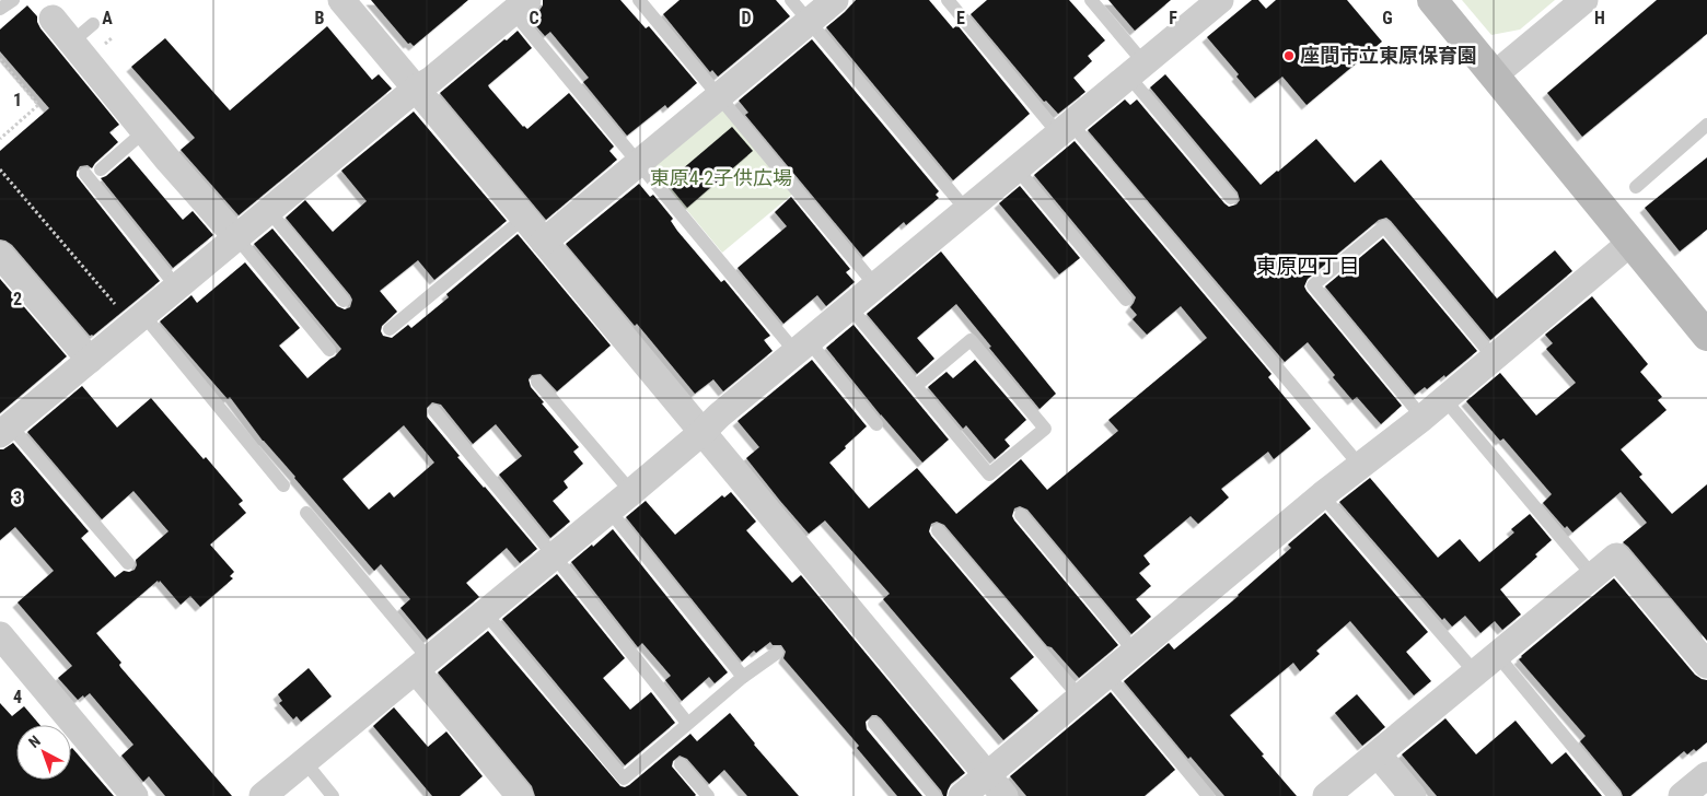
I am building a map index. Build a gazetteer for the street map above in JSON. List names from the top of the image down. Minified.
{"districts":["東原四丁目"],"parks":["東原4-2子供広場"],"places":["座間市立東原保育園"],"north":"top left","grid":{"columns":["A","B","C","D","E","F","G","H"],"rows":["1","2","3","4"]}}
